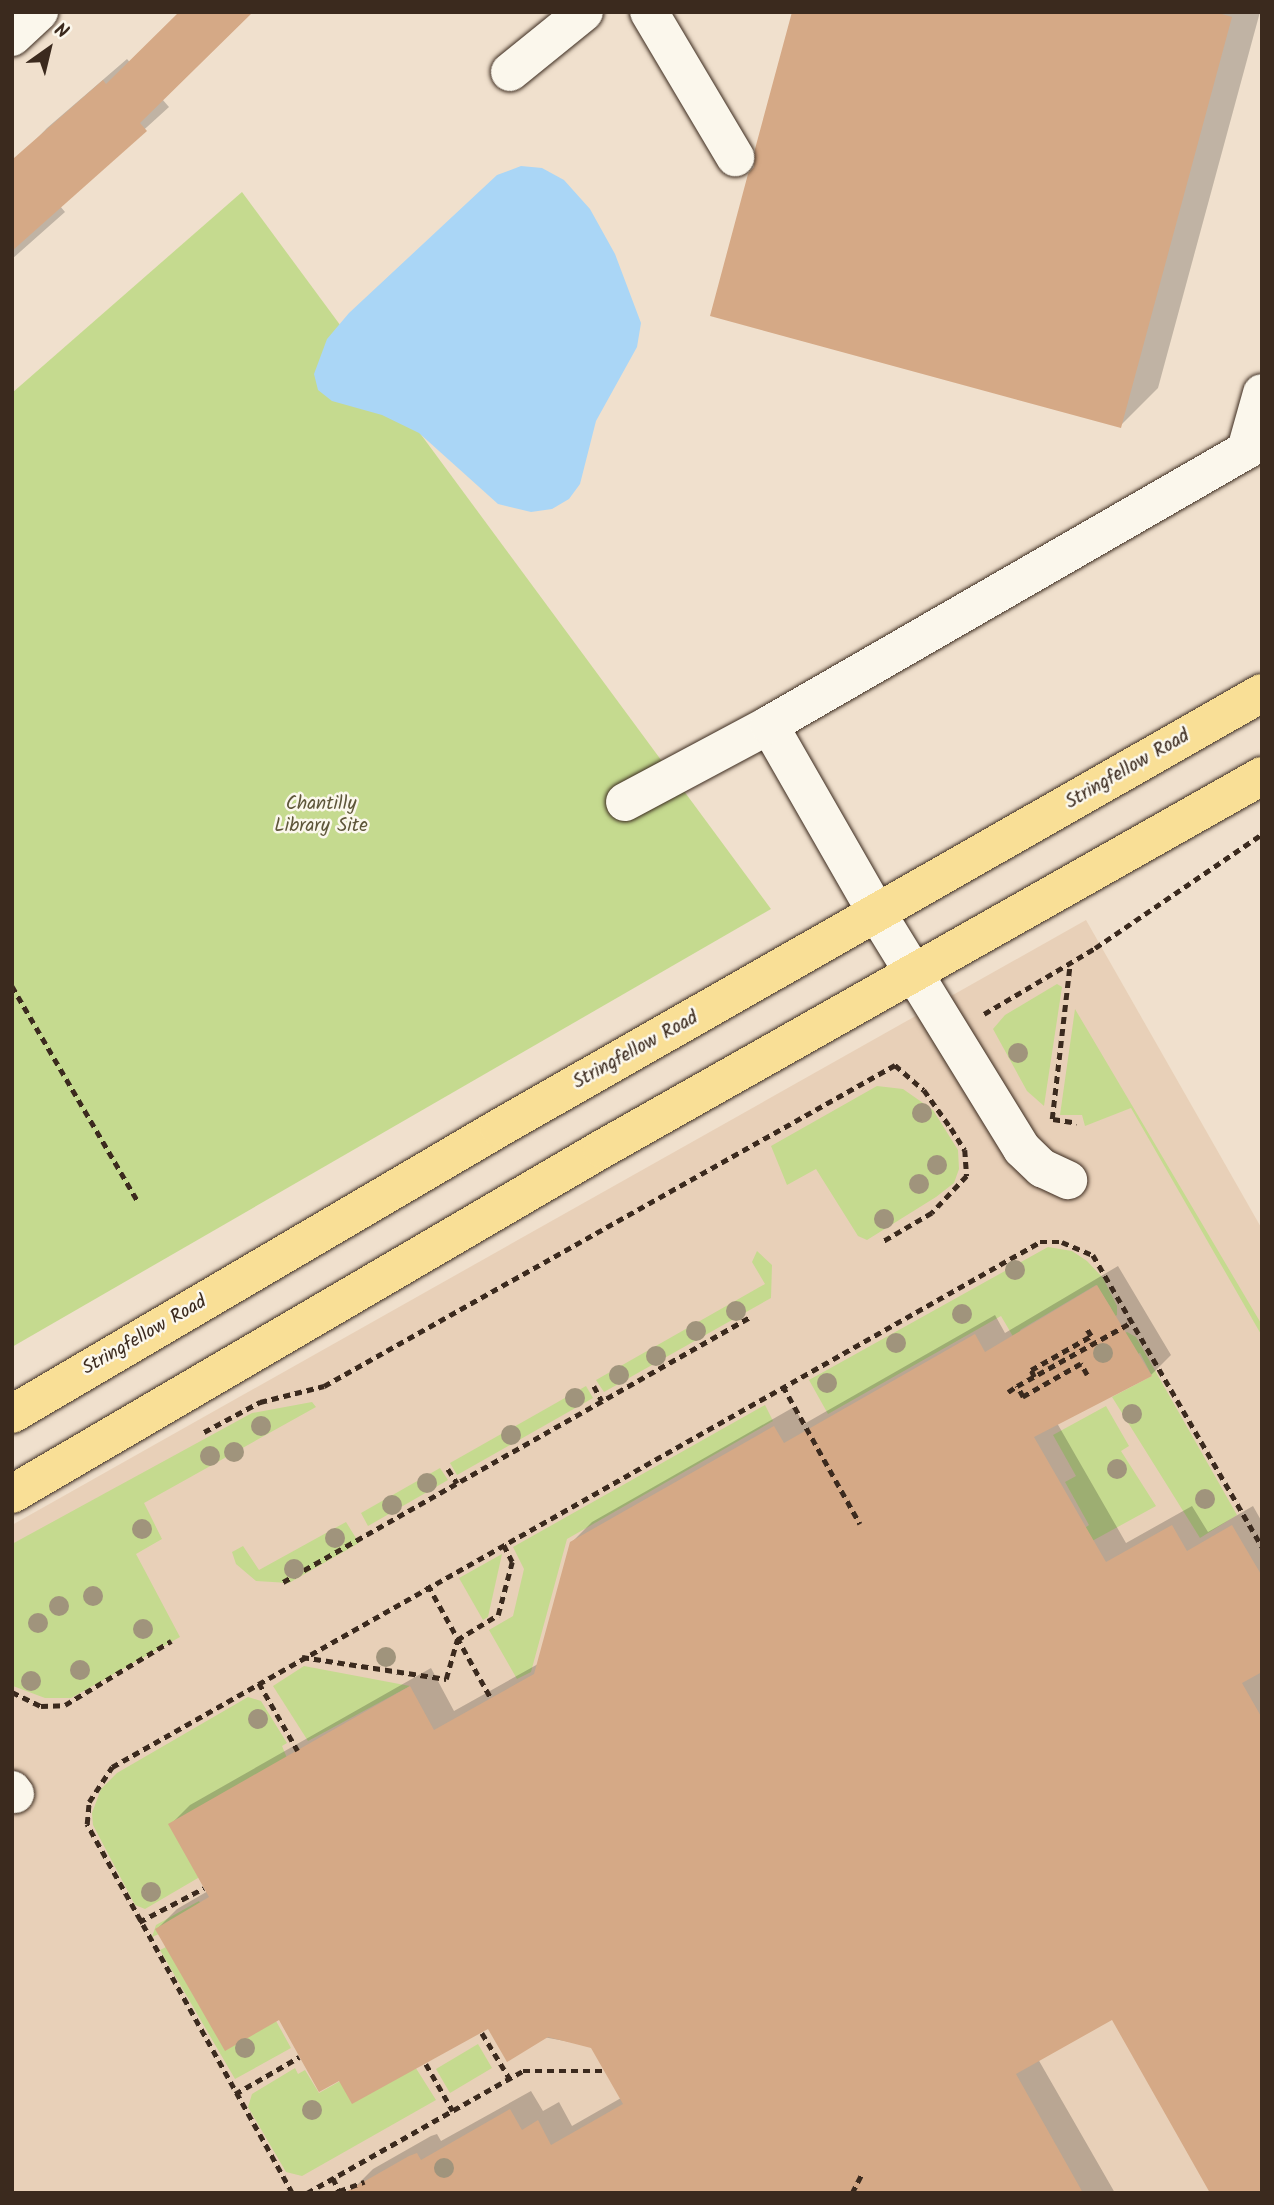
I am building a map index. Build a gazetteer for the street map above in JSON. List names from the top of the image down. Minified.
{"streets":{"main road":["Stringfellow Road"]},"parks":["Chantilly Library Site"],"north":"top right"}
